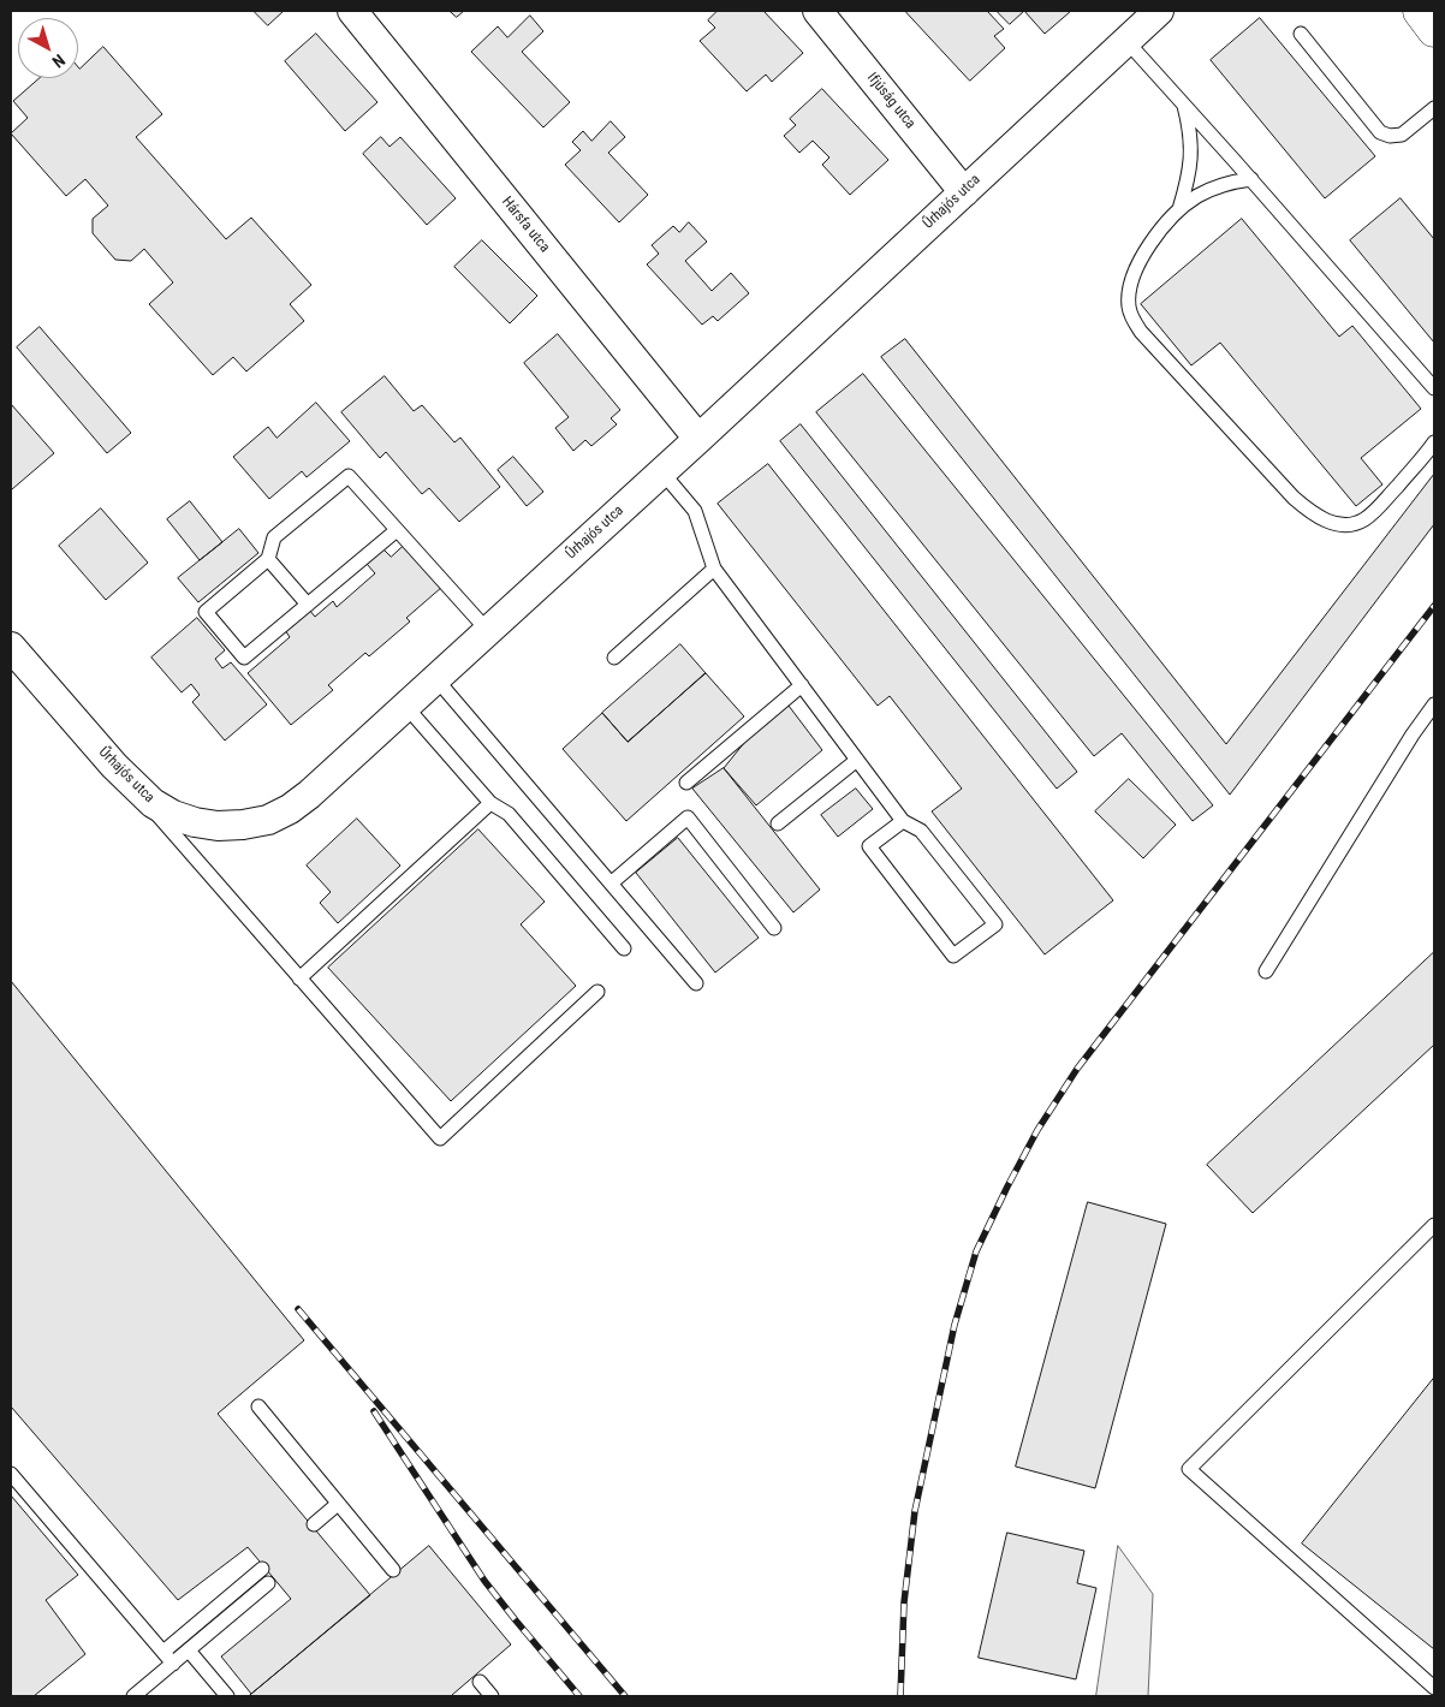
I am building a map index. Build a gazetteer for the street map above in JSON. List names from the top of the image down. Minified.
{"streets":{"street":["Ifjúság utca","Űrhajós utca","Hársfa utca"]},"crossings":[["Ifjúság utca","Űrhajós utca"],["Űrhajós utca","Hársfa utca"]],"north":"bottom right"}
